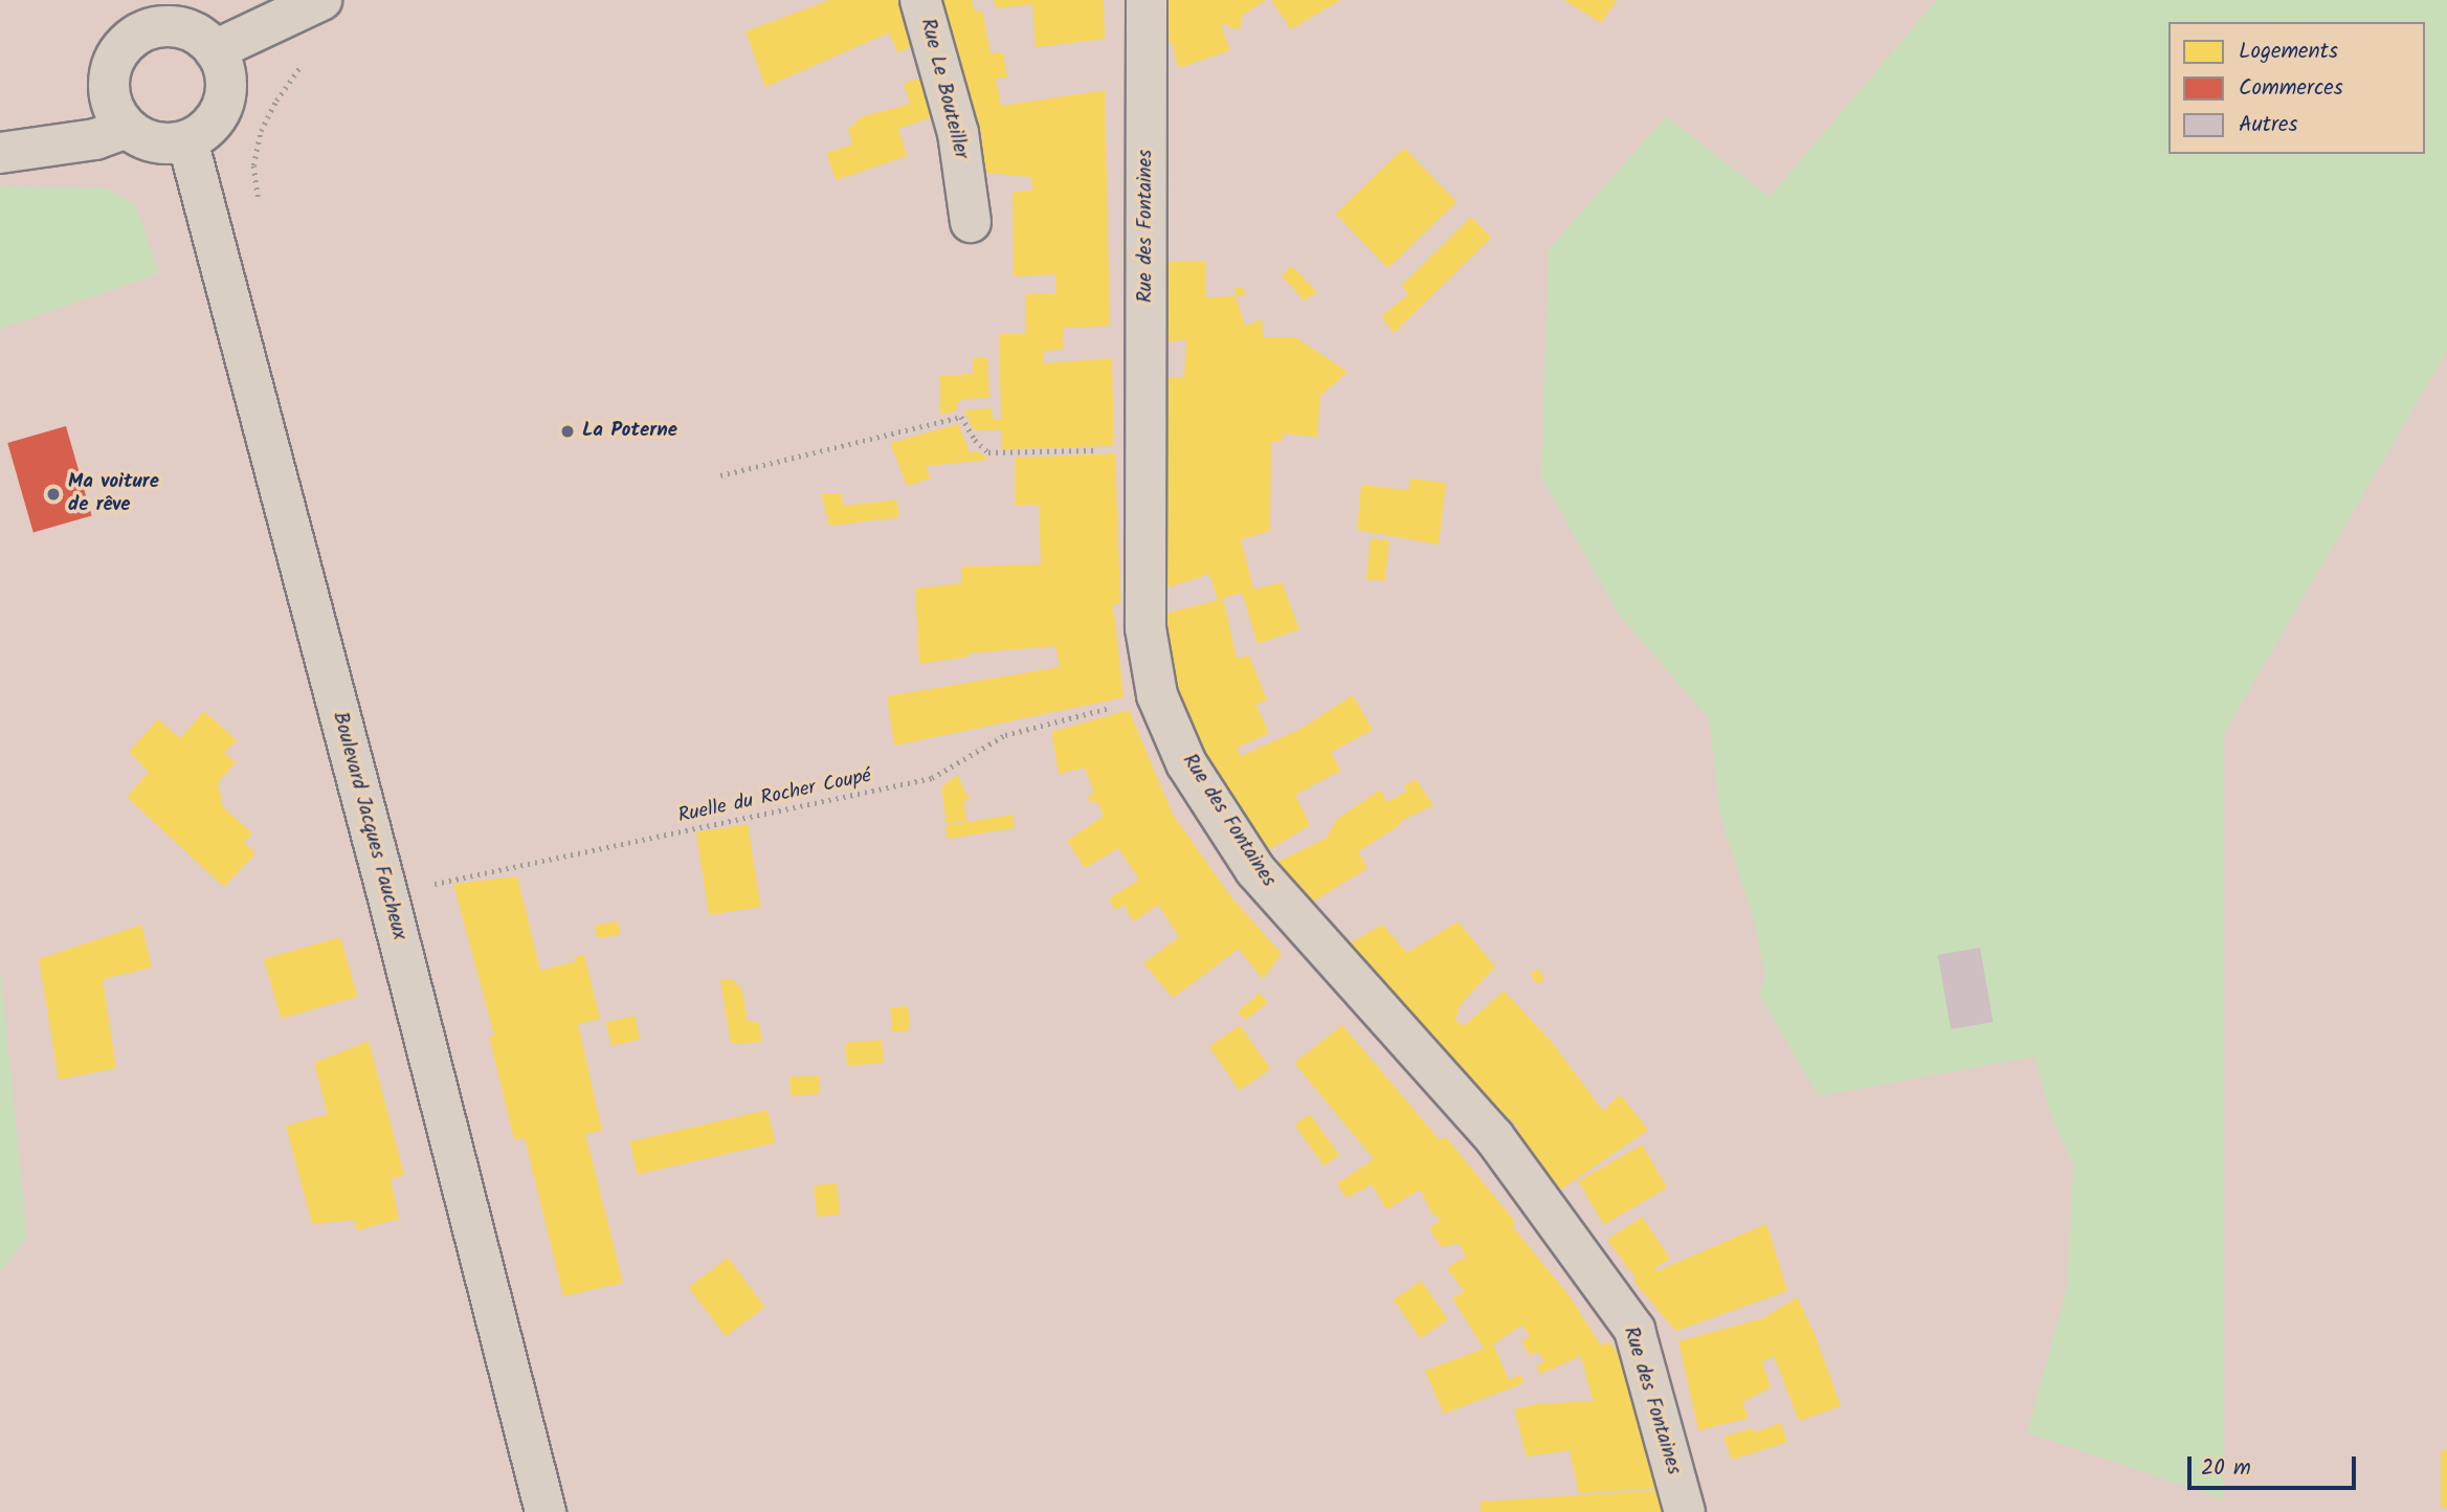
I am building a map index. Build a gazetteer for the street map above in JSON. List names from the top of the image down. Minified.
{"streets":{"street":["Rue Le Bouteiller","Rue des Fontaines","Boulevard Jacques Faucheux"],"path":["Ruelle du Rocher Coupé"]},"crossings":[["Rue des Fontaines","Ruelle du Rocher Coupé"],["Ruelle du Rocher Coupé","Boulevard Jacques Faucheux"]],"places":["La Poterne","Ma voiture de rêve"],"legend":["Logements","Commerces","Autres"],"scale_bar":"20 m"}
